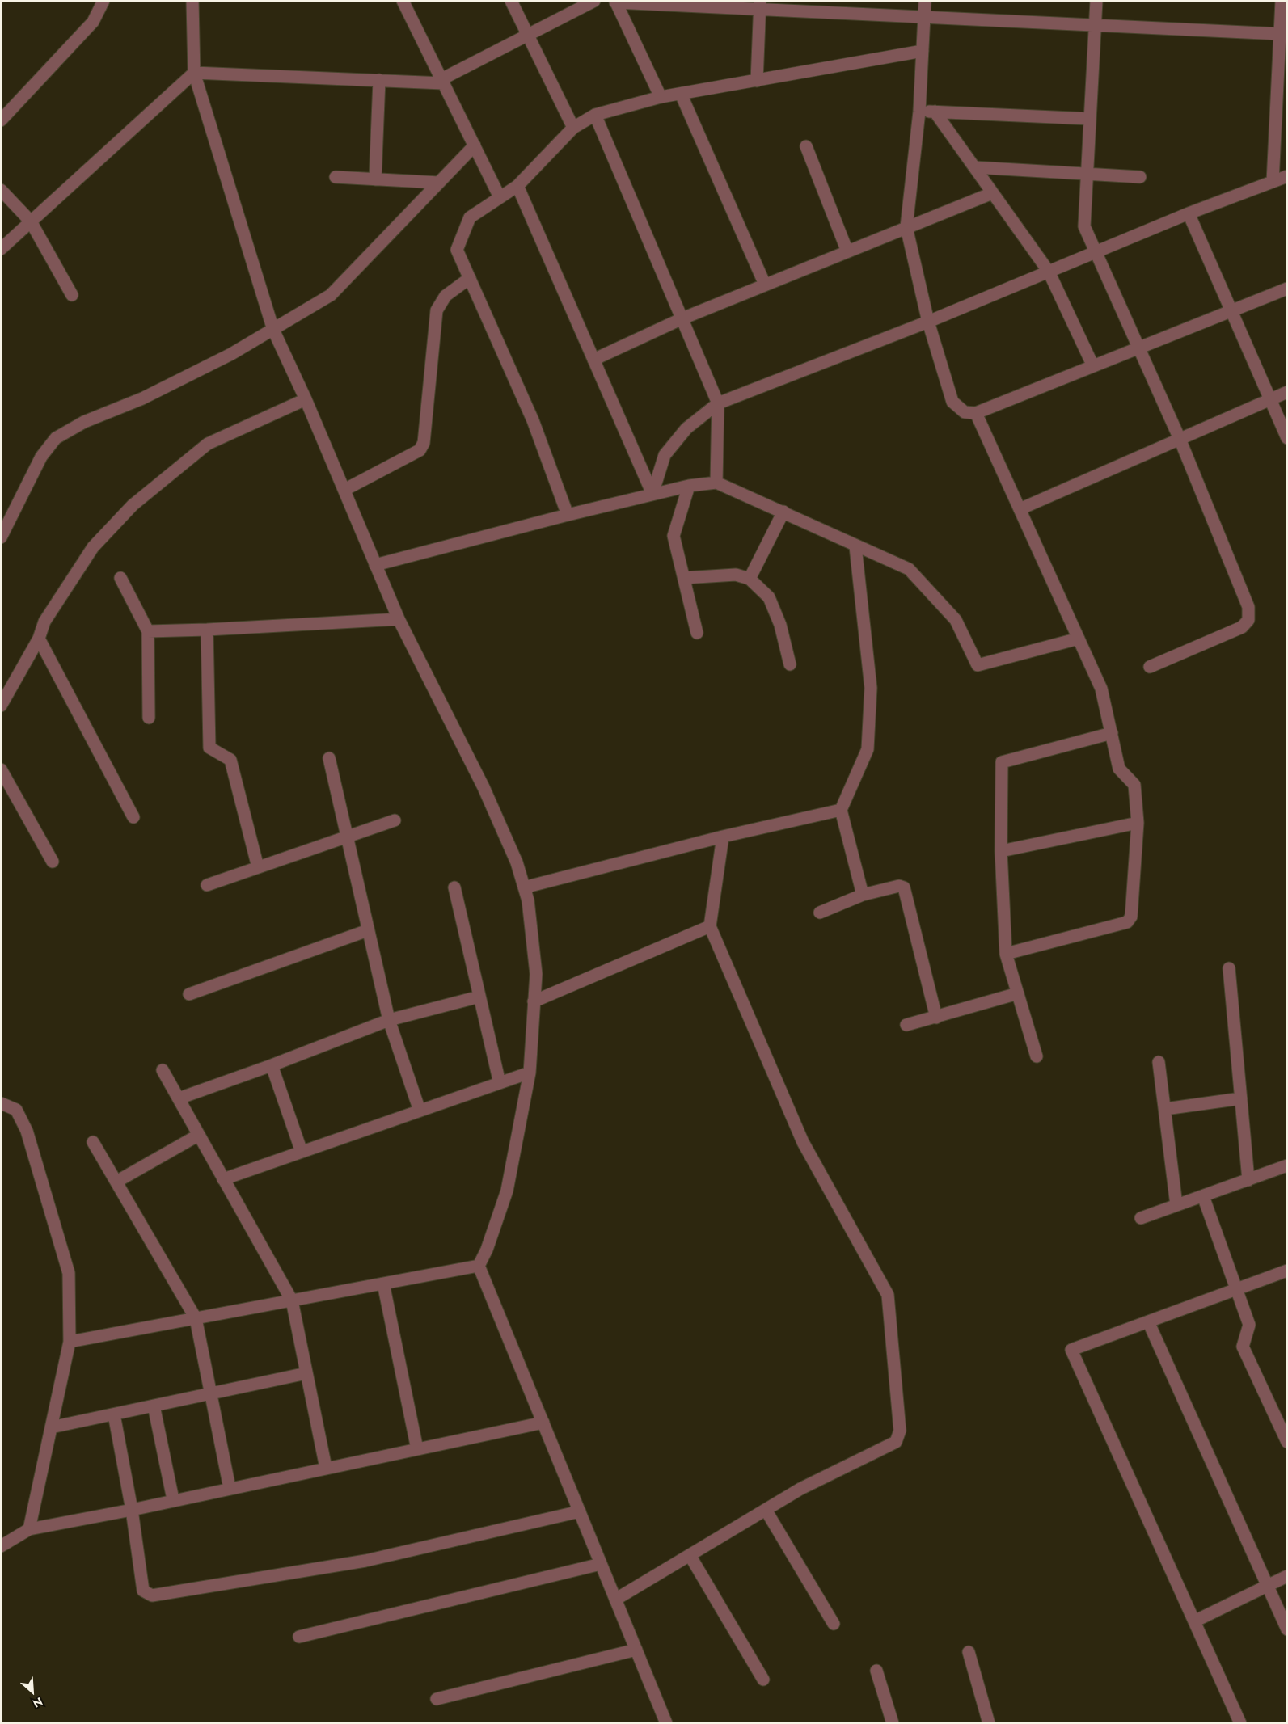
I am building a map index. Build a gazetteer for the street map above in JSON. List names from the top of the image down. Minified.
{"north":"bottom right"}
